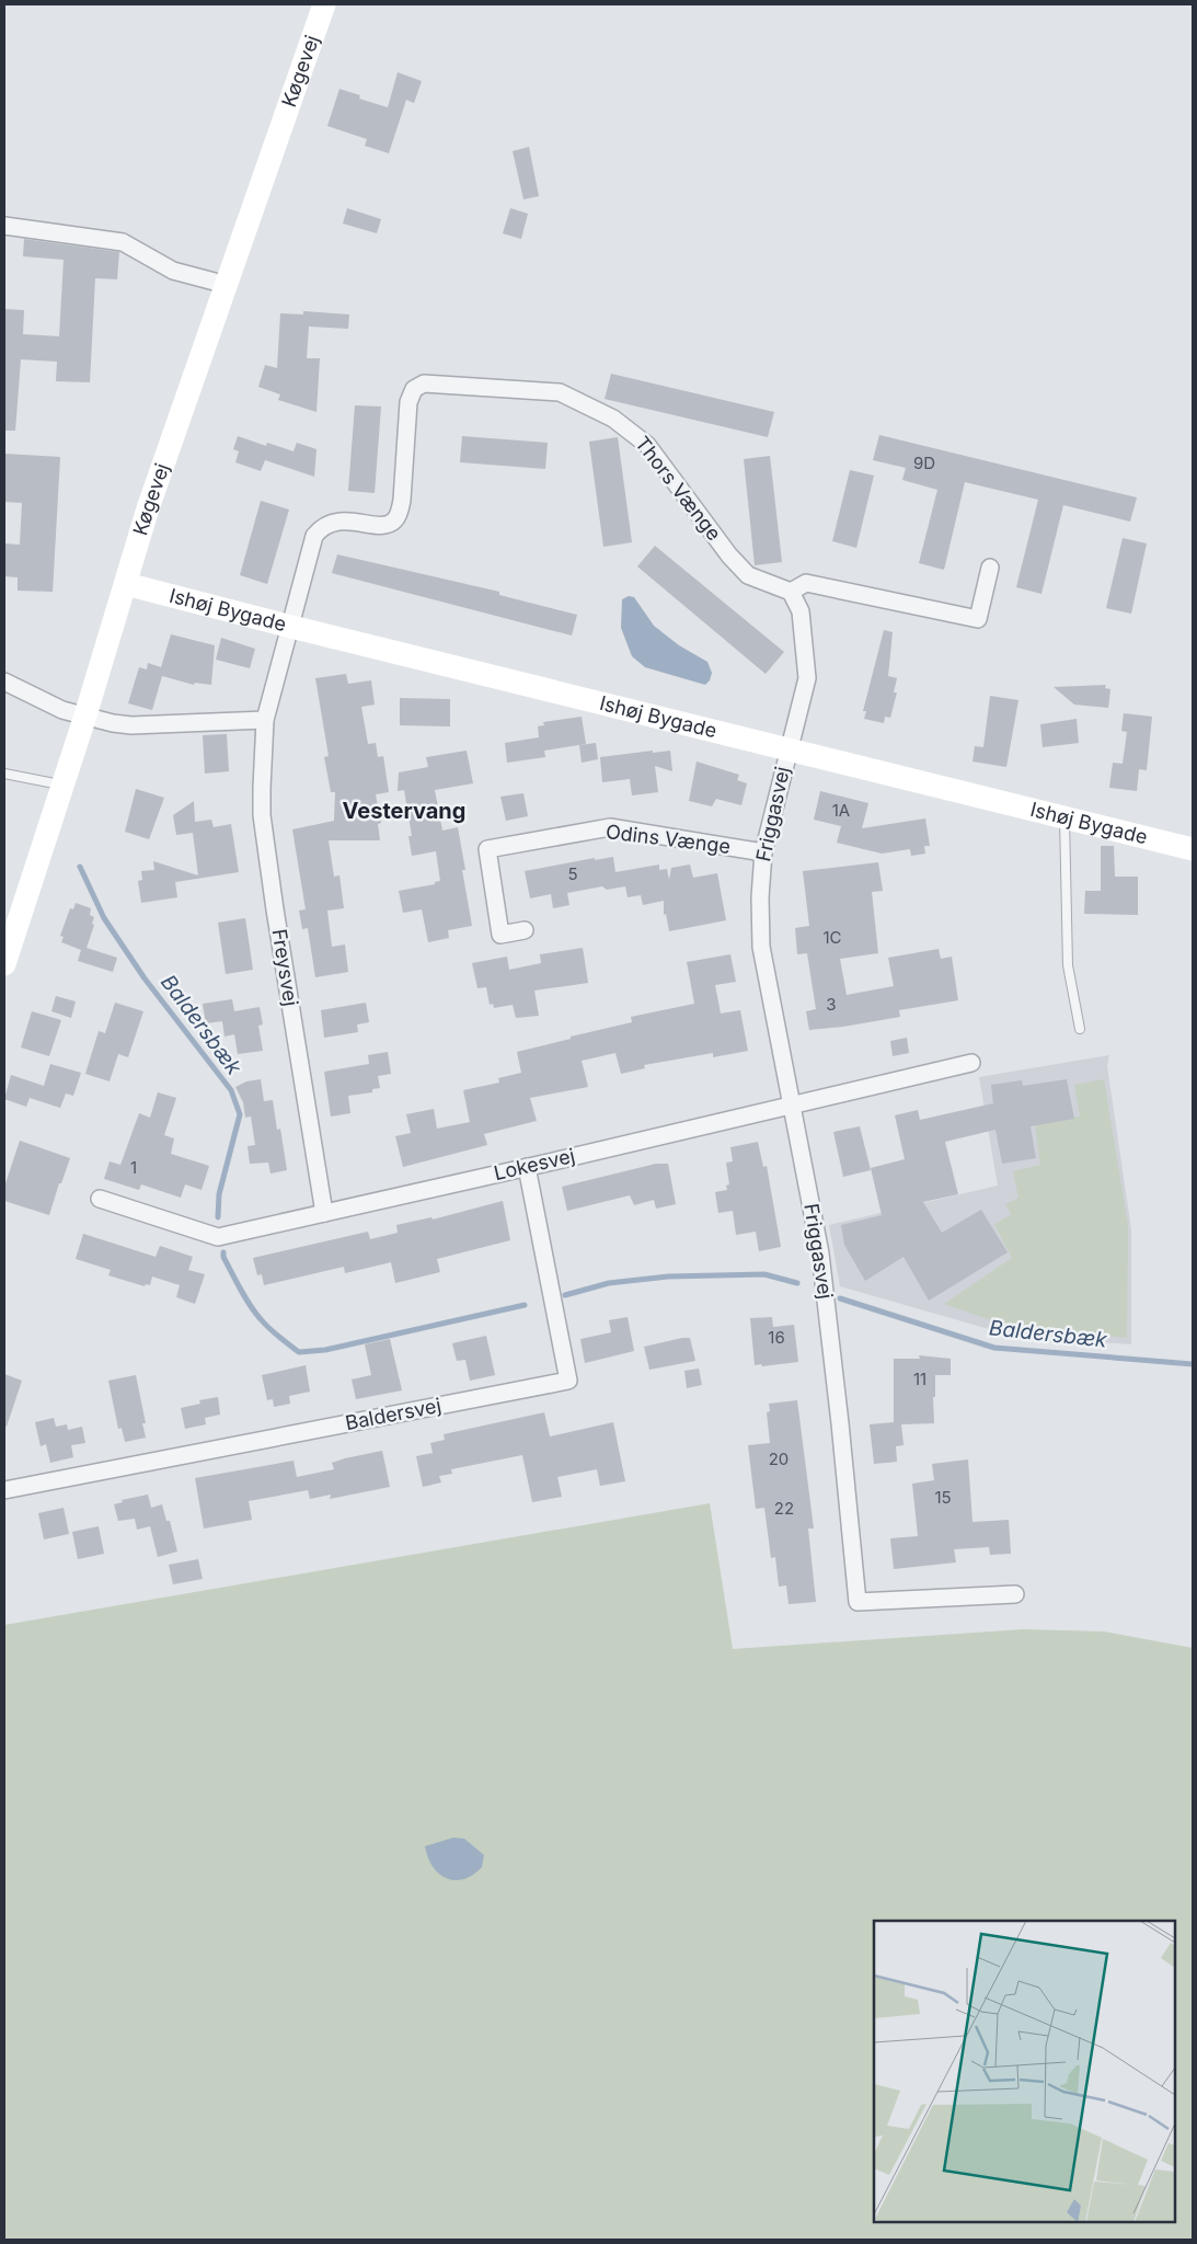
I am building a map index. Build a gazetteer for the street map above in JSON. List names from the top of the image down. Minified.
{"streets":{"street":["Køgevej","Thors Vænge","Ishøj Bygade","Friggasvej","Odins Vænge","Freysvej","Lokesvej","Baldersvej"]},"crossings":[["Køgevej","Ishøj Bygade"],["Thors Vænge","Ishøj Bygade"],["Thors Vænge","Freysvej"],["Ishøj Bygade","Friggasvej"],["Ishøj Bygade","Freysvej"],["Friggasvej","Odins Vænge"],["Friggasvej","Lokesvej"],["Freysvej","Lokesvej"],["Lokesvej","Baldersvej"]],"districts":["Vestervang"],"water":["Baldersbæk"],"house_numbers":["9D","1A","5","1C","3","1","16","11","20","15","22"]}
